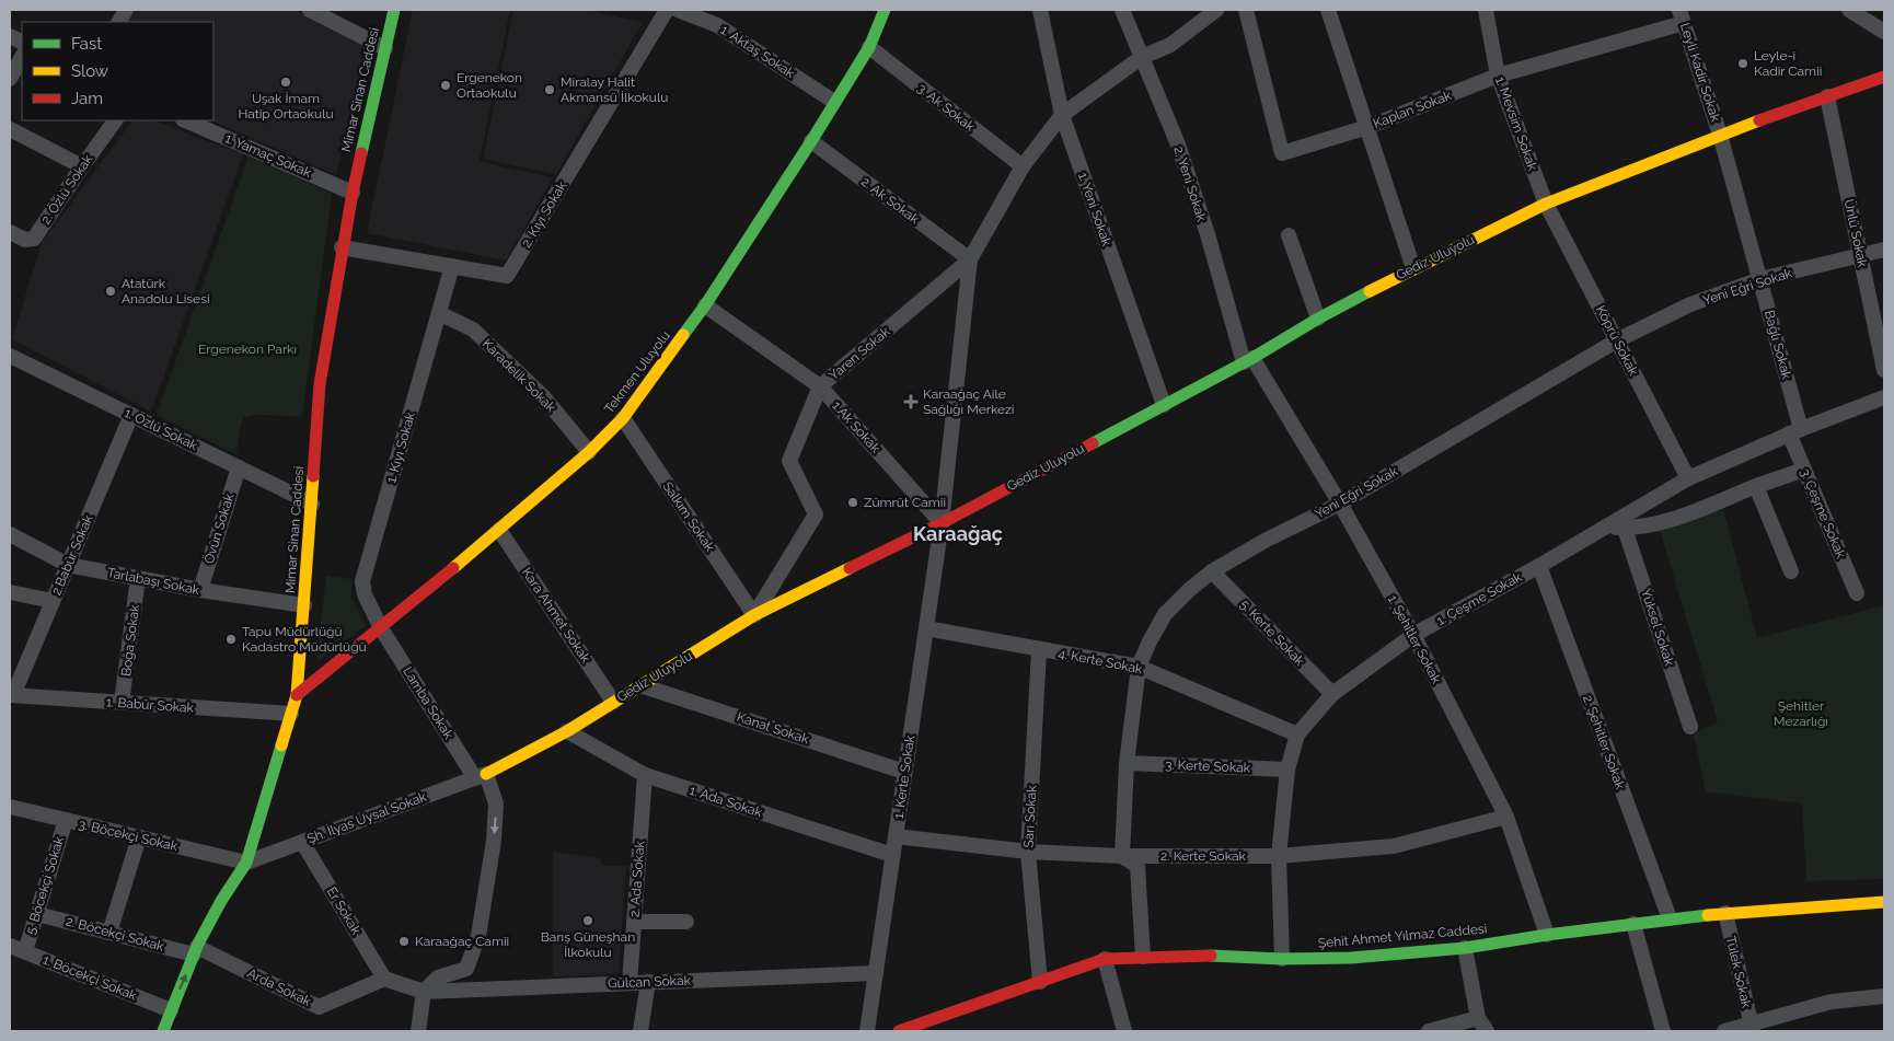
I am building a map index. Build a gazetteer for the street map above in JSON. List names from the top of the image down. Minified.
{"streets":{"street":["1. Aktaş Sokak","Leyli Kadir Sokak","Mimar Sinan Caddesi","3. Ak Sokak","Kaplan Sokak","1. Mevsim Sokak","1. Yamaç Sokak","2. Yeni Sokak","2. Özlü Sokak","2. Ak Sokak","1. Yeni Sokak","2. Kıyı Sokak","Ünlü Sokak","Gediz Uluyolu","Yeni Eğri Sokak","Köprü Sokak","Bağlı Sokak","Yaren Sokak","Tekmen Uluyolu","Karadelik Sokak","1.Ak Sokak","1. Özlü Sokak","1. Kıyı Sokak","3. Çeşme Sokak","Salkım Sokak","Övün Sokak","2.Babür Sokak","Tarlabaşı Sokak","1. Çeşme Sokak","Kara Ahmet Sokak","Yüksel Sokak","5. Kerte Sokak","1. Şehitler Sokak","Boğa Sokak","4. Kerte Sokak","Lamba Sokak","1. Babür Sokak","Kanat Sokak","2. Şehitler Sokak","3. Kerte Sokak","1. Kerte Sokak","1. Ada Sokak","Sarı Sokak","Şh. İlyas Uysal Sokak","3. Böcekçi Sokak","2. Kerte Sokak","2. Ada Sokak","5. Böcekçi Sokak","Er Sokak","2. Böcekçi Sokak","Şehit Ahmet Yılmaz Caddesi","Tülek Sokak","1. Böcekçi Sokak","Gülcan Sokak","Arda Sokak"]},"crossings":[["1. Aktaş Sokak","Tekmen Uluyolu"],["Leyli Kadir Sokak","Kaplan Sokak"],["Leyli Kadir Sokak","Gediz Uluyolu"],["Leyli Kadir Sokak","Bağlı Sokak"],["Mimar Sinan Caddesi","1. Yamaç Sokak"],["Mimar Sinan Caddesi","2. Kıyı Sokak"],["Mimar Sinan Caddesi","Tekmen Uluyolu"],["Mimar Sinan Caddesi","1. Özlü Sokak"],["Mimar Sinan Caddesi","Tarlabaşı Sokak"],["Mimar Sinan Caddesi","1. Babür Sokak"],["Mimar Sinan Caddesi","Şh. İlyas Uysal Sokak"],["Mimar Sinan Caddesi","3. Böcekçi Sokak"],["Mimar Sinan Caddesi","2. Böcekçi Sokak"],["Mimar Sinan Caddesi","1. Böcekçi Sokak"],["Mimar Sinan Caddesi","Arda Sokak"],["3. Ak Sokak","Tekmen Uluyolu"],["Kaplan Sokak","1. Mevsim Sokak"],["1. Mevsim Sokak","Gediz Uluyolu"],["1. Mevsim Sokak","Köprü Sokak"],["2. Yeni Sokak","Gediz Uluyolu"],["2. Yeni Sokak","1. Şehitler Sokak"],["2. Ak Sokak","Yaren Sokak"],["2. Ak Sokak","Tekmen Uluyolu"],["2. Ak Sokak","1. Kerte Sokak"],["1. Yeni Sokak","Gediz Uluyolu"],["2. Kıyı Sokak","1. Kıyı Sokak"],["Ünlü Sokak","Gediz Uluyolu"],["Ünlü Sokak","Yeni Eğri Sokak"],["Gediz Uluyolu","Köprü Sokak"],["Gediz Uluyolu","Bağlı Sokak"],["Gediz Uluyolu","Yaren Sokak"],["Gediz Uluyolu","1.Ak Sokak"],["Gediz Uluyolu","Salkım Sokak"],["Gediz Uluyolu","Kara Ahmet Sokak"],["Gediz Uluyolu","1. Şehitler Sokak"],["Gediz Uluyolu","Lamba Sokak"],["Gediz Uluyolu","Kanat Sokak"],["Gediz Uluyolu","1. Kerte Sokak"],["Gediz Uluyolu","1. Ada Sokak"],["Gediz Uluyolu","Şh. İlyas Uysal Sokak"],["Yeni Eğri Sokak","Köprü Sokak"],["Yeni Eğri Sokak","Bağlı Sokak"],["Yeni Eğri Sokak","5. Kerte Sokak"],["Yeni Eğri Sokak","1. Şehitler Sokak"],["Yeni Eğri Sokak","4. Kerte Sokak"],["Yeni Eğri Sokak","3. Kerte Sokak"],["Yeni Eğri Sokak","2. Kerte Sokak"],["Köprü Sokak","1. Çeşme Sokak"],["Bağlı Sokak","3. Çeşme Sokak"],["Bağlı Sokak","1. Çeşme Sokak"],["Yaren Sokak","1.Ak Sokak"],["Yaren Sokak","Salkım Sokak"],["Yaren Sokak","1. Kerte Sokak"],["Tekmen Uluyolu","Karadelik Sokak"],["Tekmen Uluyolu","1.Ak Sokak"],["Tekmen Uluyolu","1. Kıyı Sokak"],["Tekmen Uluyolu","Salkım Sokak"],["Tekmen Uluyolu","Kara Ahmet Sokak"],["Tekmen Uluyolu","Lamba Sokak"],["Karadelik Sokak","1. Kıyı Sokak"],["1.Ak Sokak","1. Kerte Sokak"],["1. Özlü Sokak","Övün Sokak"],["1. Özlü Sokak","2.Babür Sokak"],["1. Kıyı Sokak","Lamba Sokak"],["3. Çeşme Sokak","1. Çeşme Sokak"],["Övün Sokak","Tarlabaşı Sokak"],["2.Babür Sokak","Tarlabaşı Sokak"],["2.Babür Sokak","1. Babür Sokak"],["Tarlabaşı Sokak","Boğa Sokak"],["1. Çeşme Sokak","5. Kerte Sokak"],["1. Çeşme Sokak","1. Şehitler Sokak"],["1. Çeşme Sokak","4. Kerte Sokak"],["1. Çeşme Sokak","2. Şehitler Sokak"],["1. Çeşme Sokak","3. Kerte Sokak"],["1. Çeşme Sokak","2. Kerte Sokak"],["1. Çeşme Sokak","Şehit Ahmet Yılmaz Caddesi"],["1. Şehitler Sokak","2. Kerte Sokak"],["1. Şehitler Sokak","Şehit Ahmet Yılmaz Caddesi"],["Boğa Sokak","1. Babür Sokak"],["4. Kerte Sokak","1. Kerte Sokak"],["4. Kerte Sokak","Sarı Sokak"],["Lamba Sokak","Şh. İlyas Uysal Sokak"],["Kanat Sokak","1. Kerte Sokak"],["2. Şehitler Sokak","Şehit Ahmet Yılmaz Caddesi"],["1. Kerte Sokak","1. Ada Sokak"],["1. Kerte Sokak","2. Kerte Sokak"],["1. Kerte Sokak","Gülcan Sokak"],["1. Ada Sokak","2. Ada Sokak"],["Sarı Sokak","2. Kerte Sokak"],["Sarı Sokak","Şehit Ahmet Yılmaz Caddesi"],["Şh. İlyas Uysal Sokak","3. Böcekçi Sokak"],["Şh. İlyas Uysal Sokak","Er Sokak"],["3. Böcekçi Sokak","5. Böcekçi Sokak"],["2. Ada Sokak","Gülcan Sokak"],["5. Böcekçi Sokak","2. Böcekçi Sokak"],["5. Böcekçi Sokak","1. Böcekçi Sokak"],["Er Sokak","Arda Sokak"],["2. Böcekçi Sokak","Arda Sokak"],["Şehit Ahmet Yılmaz Caddesi","Tülek Sokak"]],"districts":["Karaağaç"],"parks":["Ergenekon Parkı","Şehitler Mezarlığı"],"places":{"other":["Leyle-i Kadir Camii","Uşak İmam Hatip Ortaokulu","Ergenekon Ortaokulu","Miralay Halit Akmansü İlkokulu","Atatürk Anadolu Lisesi","Zümrüt Camii","Tapu Müdürlüğü Kadastro Müdürlüğü","Barış Güneşhan İlkokulu","Karaağaç Camii"],"health":["Karaağaç Aile Sağlığı Merkezi"]},"legend":["Fast","Slow","Jam"]}
